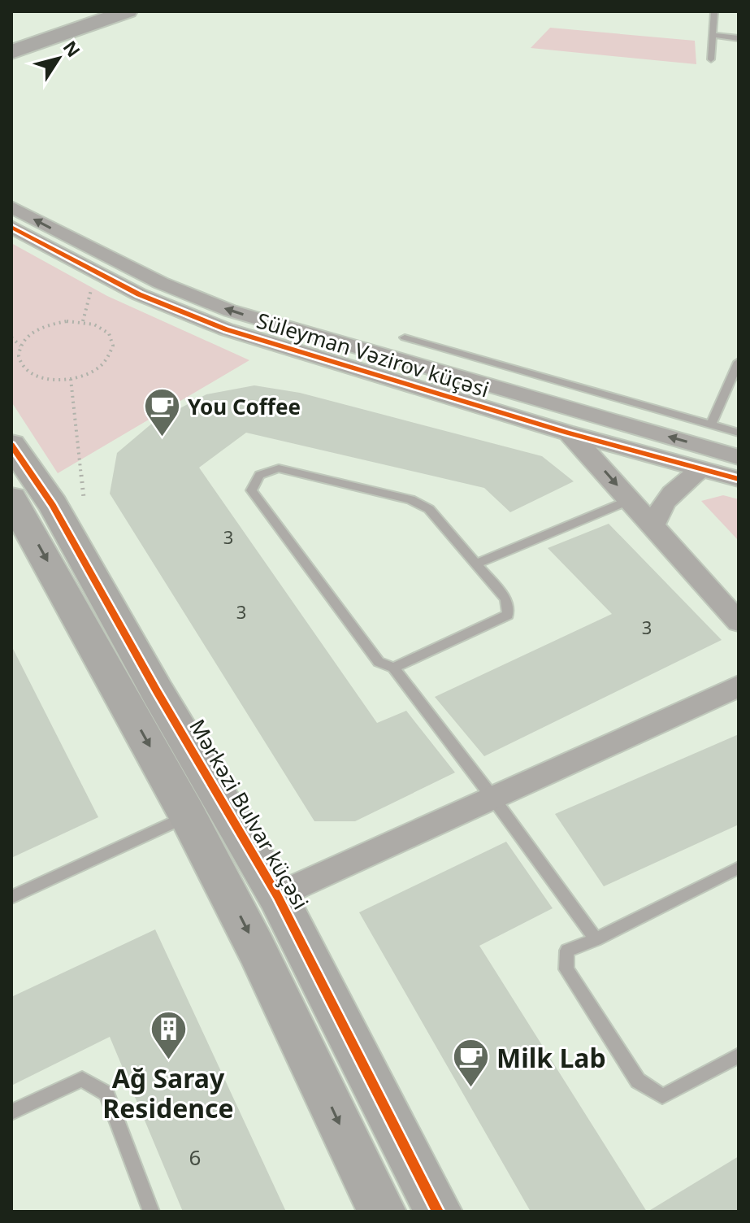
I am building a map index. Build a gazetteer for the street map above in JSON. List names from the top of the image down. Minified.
{"streets":{"street":["Süleyman Vəzirov küçəsi","Mərkəzi Bulvar küçəsi"]},"places":{"cafe":["You Coffee","Milk Lab"],"building":["Ağ Saray Residence"]},"house_numbers":["3","3","3","6"],"north":"top right"}
